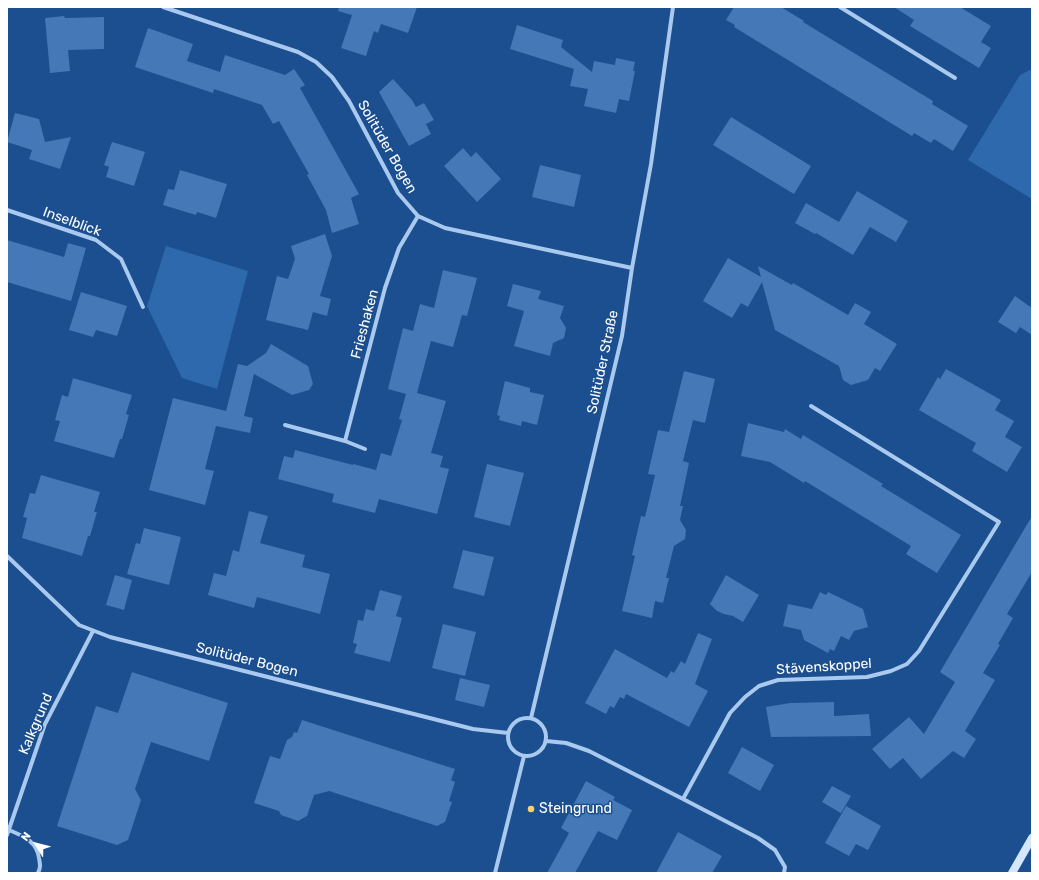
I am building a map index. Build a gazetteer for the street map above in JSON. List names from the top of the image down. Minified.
{"streets":{"street":["Solitüder Bogen","Inselblick","Frieshaken","Solitüder Straße","Stävenskoppel","Kalkgrund"]},"crossings":[["Solitüder Bogen","Frieshaken"],["Solitüder Bogen","Solitüder Straße"],["Solitüder Bogen","Kalkgrund"]],"places":["Steingrund"],"north":"top left"}
